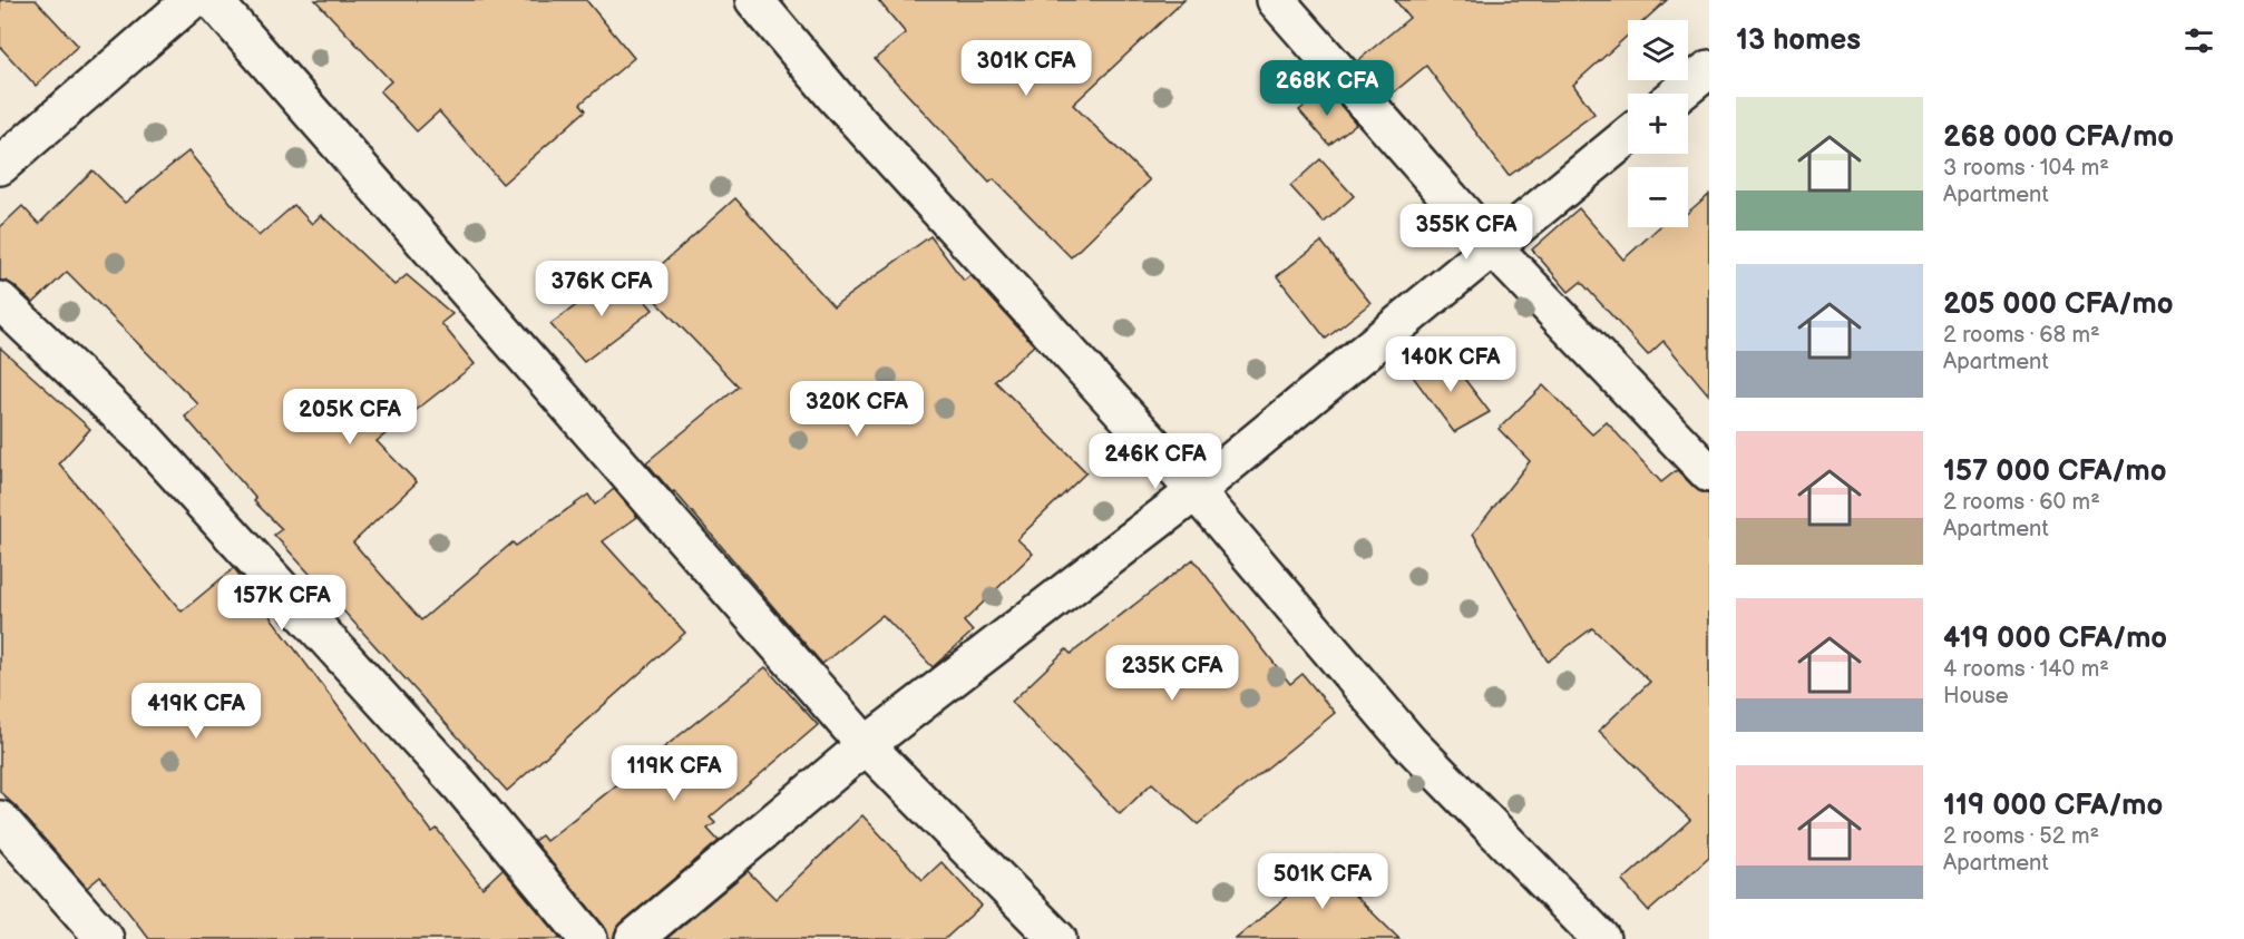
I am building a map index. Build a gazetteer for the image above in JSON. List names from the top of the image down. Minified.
{"page":{"heading":"13 homes","map_buttons":["+","−"],"price":["301K CFA","268K CFA","355K CFA","376K CFA","140K CFA","320K CFA","205K CFA","246K CFA","157K CFA","235K CFA","419K CFA","119K CFA","501K CFA"],"list":[{"name":"268 000 CFA/mo","note":"3 rooms · 104 m² · Apartment"},{"name":"205 000 CFA/mo","note":"2 rooms · 68 m² · Apartment"},{"name":"157 000 CFA/mo","note":"2 rooms · 60 m² · Apartment"},{"name":"419 000 CFA/mo","note":"4 rooms · 140 m² · House"},{"name":"119 000 CFA/mo","note":"2 rooms · 52 m² · Apartment"}]}}
